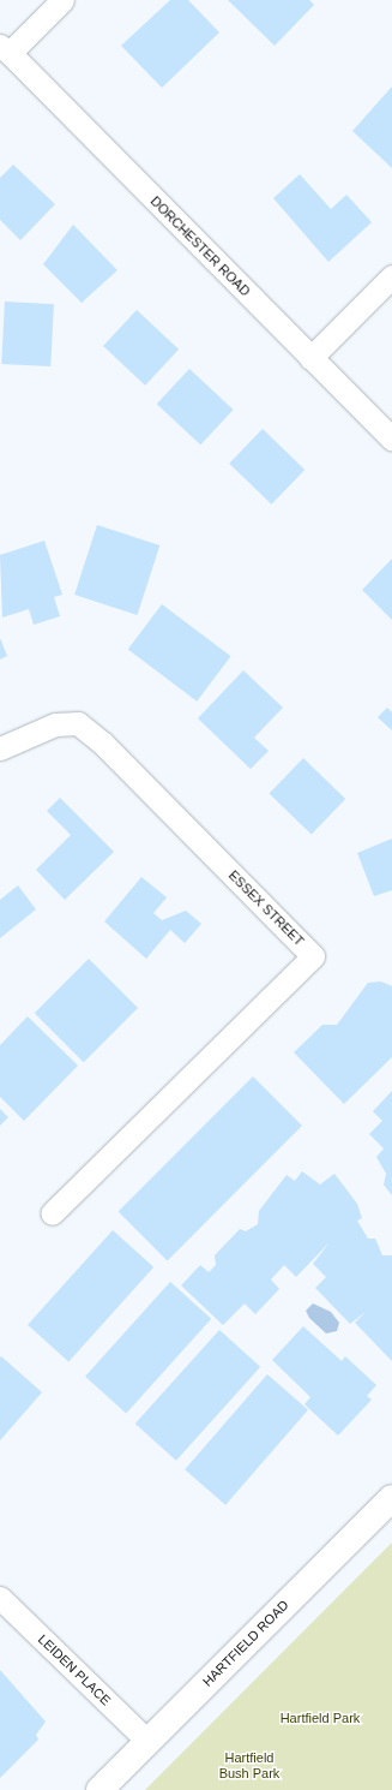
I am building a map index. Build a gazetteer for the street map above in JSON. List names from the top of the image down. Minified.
{"streets":{"street":["DORCHESTER ROAD","ESSEX STREET","HARTFIELD ROAD","LEIDEN PLACE"]},"crossings":[["HARTFIELD ROAD","LEIDEN PLACE"]],"parks":["Hartfield Park","Hartfield Bush Park"]}
